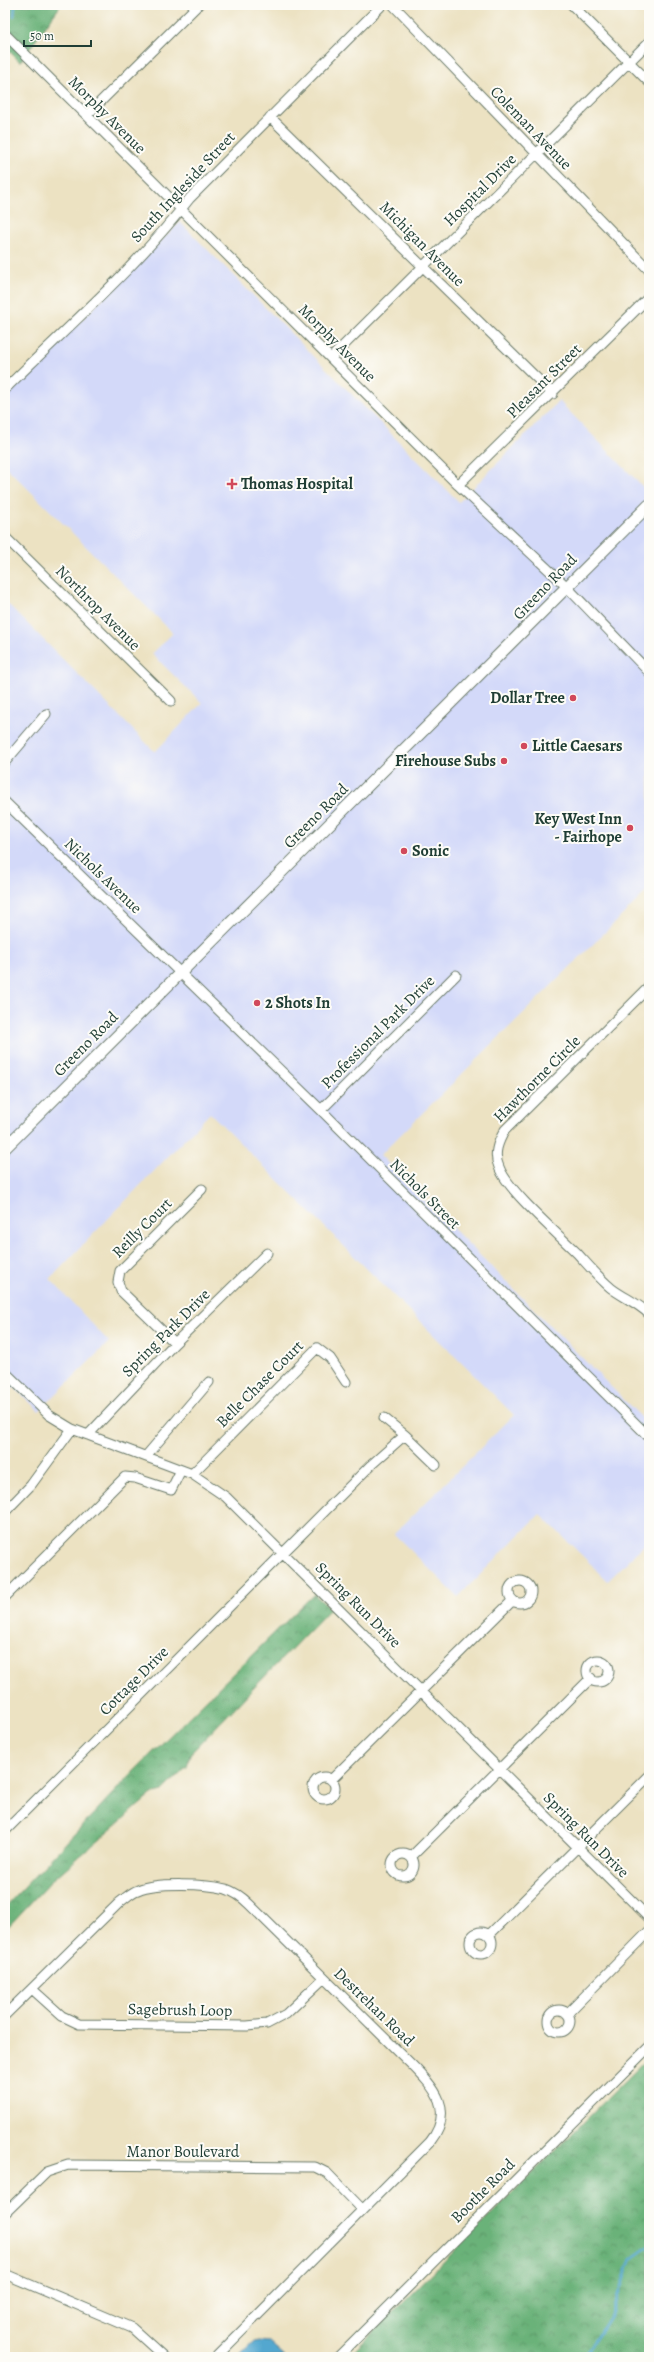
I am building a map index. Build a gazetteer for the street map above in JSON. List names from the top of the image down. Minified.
{"streets":{"main road":["Greeno Road"],"street":["Morphy Avenue","Coleman Avenue","South Ingleside Street","Hospital Drive","Michigan Avenue","Pleasant Street","Northrop Avenue","Nichols Avenue","Professional Park Drive","Hawthorne Circle","Nichols Street","Reilly Court","Spring Park Drive","Belle Chase Court","Spring Run Drive","Cottage Drive","Destrehan Road","Sagebrush Loop","Manor Boulevard","Boothe Road"]},"crossings":[["Morphy Avenue","South Ingleside Street"],["Morphy Avenue","Hospital Drive"],["Morphy Avenue","Pleasant Street"],["Morphy Avenue","Greeno Road"],["Coleman Avenue","Hospital Drive"],["South Ingleside Street","Michigan Avenue"],["Hospital Drive","Michigan Avenue"],["Michigan Avenue","Pleasant Street"],["Greeno Road","Nichols Avenue"],["Greeno Road","Nichols Street"],["Nichols Avenue","Nichols Street"],["Professional Park Drive","Nichols Street"],["Reilly Court","Spring Park Drive"],["Spring Park Drive","Spring Run Drive"],["Belle Chase Court","Spring Run Drive"],["Spring Run Drive","Cottage Drive"],["Destrehan Road","Sagebrush Loop"],["Destrehan Road","Manor Boulevard"]],"places":{"health":["Thomas Hospital"],"other":["Dollar Tree","Little Caesars","Firehouse Subs","Key West Inn - Fairhope","Sonic","2 Shots In"]},"scale_bar":"50 m"}
